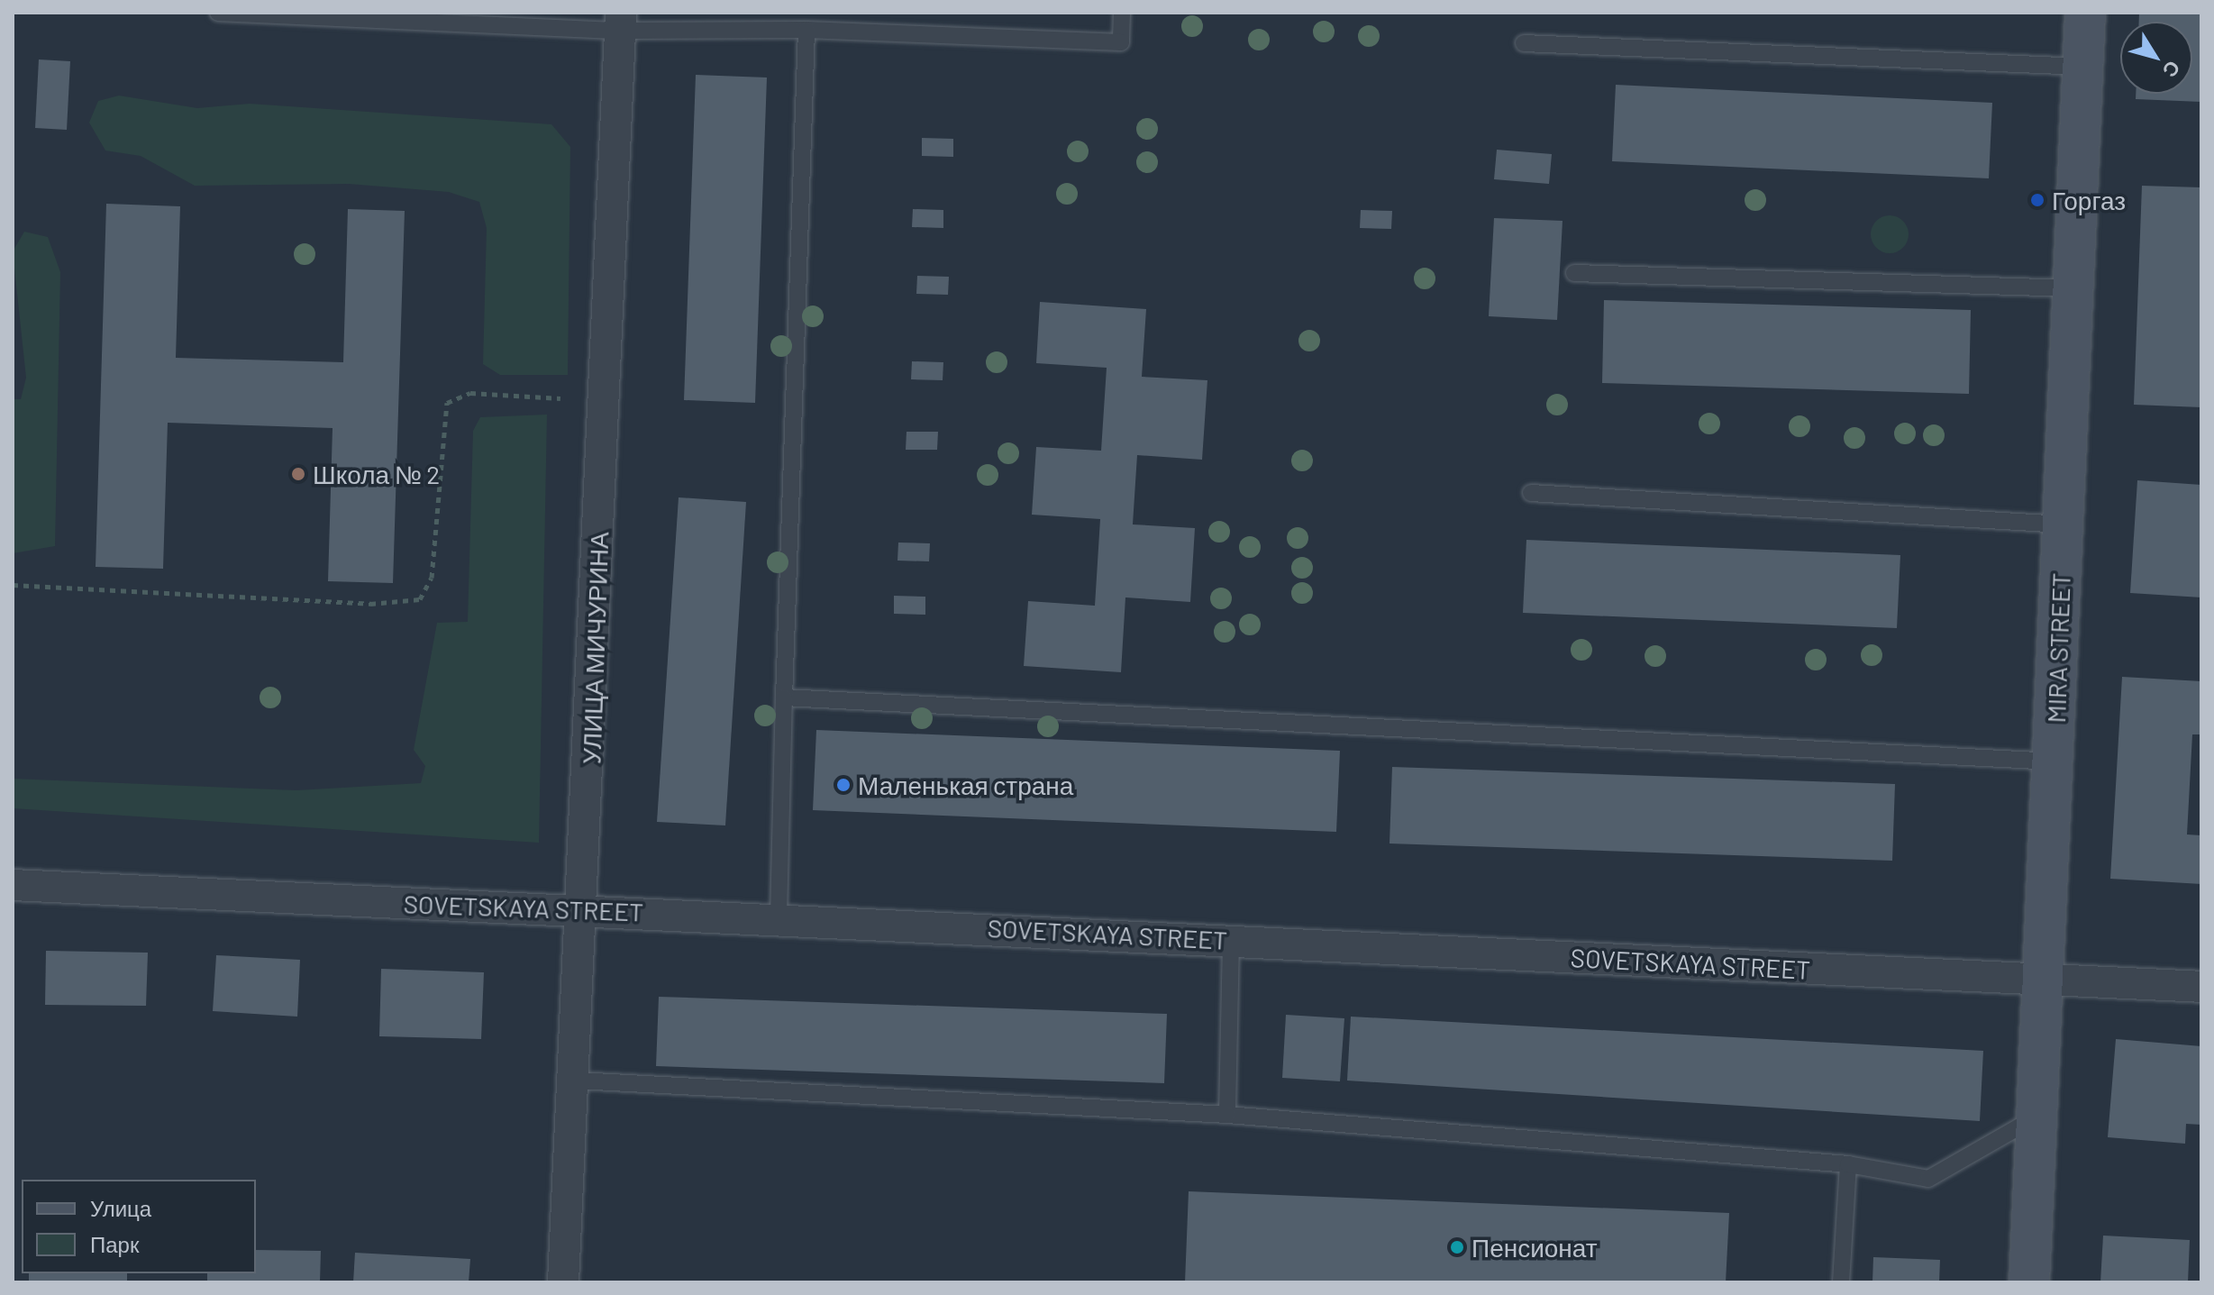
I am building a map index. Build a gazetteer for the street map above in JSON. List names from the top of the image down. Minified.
{"streets":{"street":["УЛИЦА МИЧУРИНА","MIRA STREET","SOVETSKAYA STREET"]},"crossings":[["УЛИЦА МИЧУРИНА","SOVETSKAYA STREET"],["MIRA STREET","SOVETSKAYA STREET"]],"places":["Горгаз","Школа № 2","Маленькая страна","Пенсионат"],"legend":["Улица","Парк"],"north":"bottom right"}
